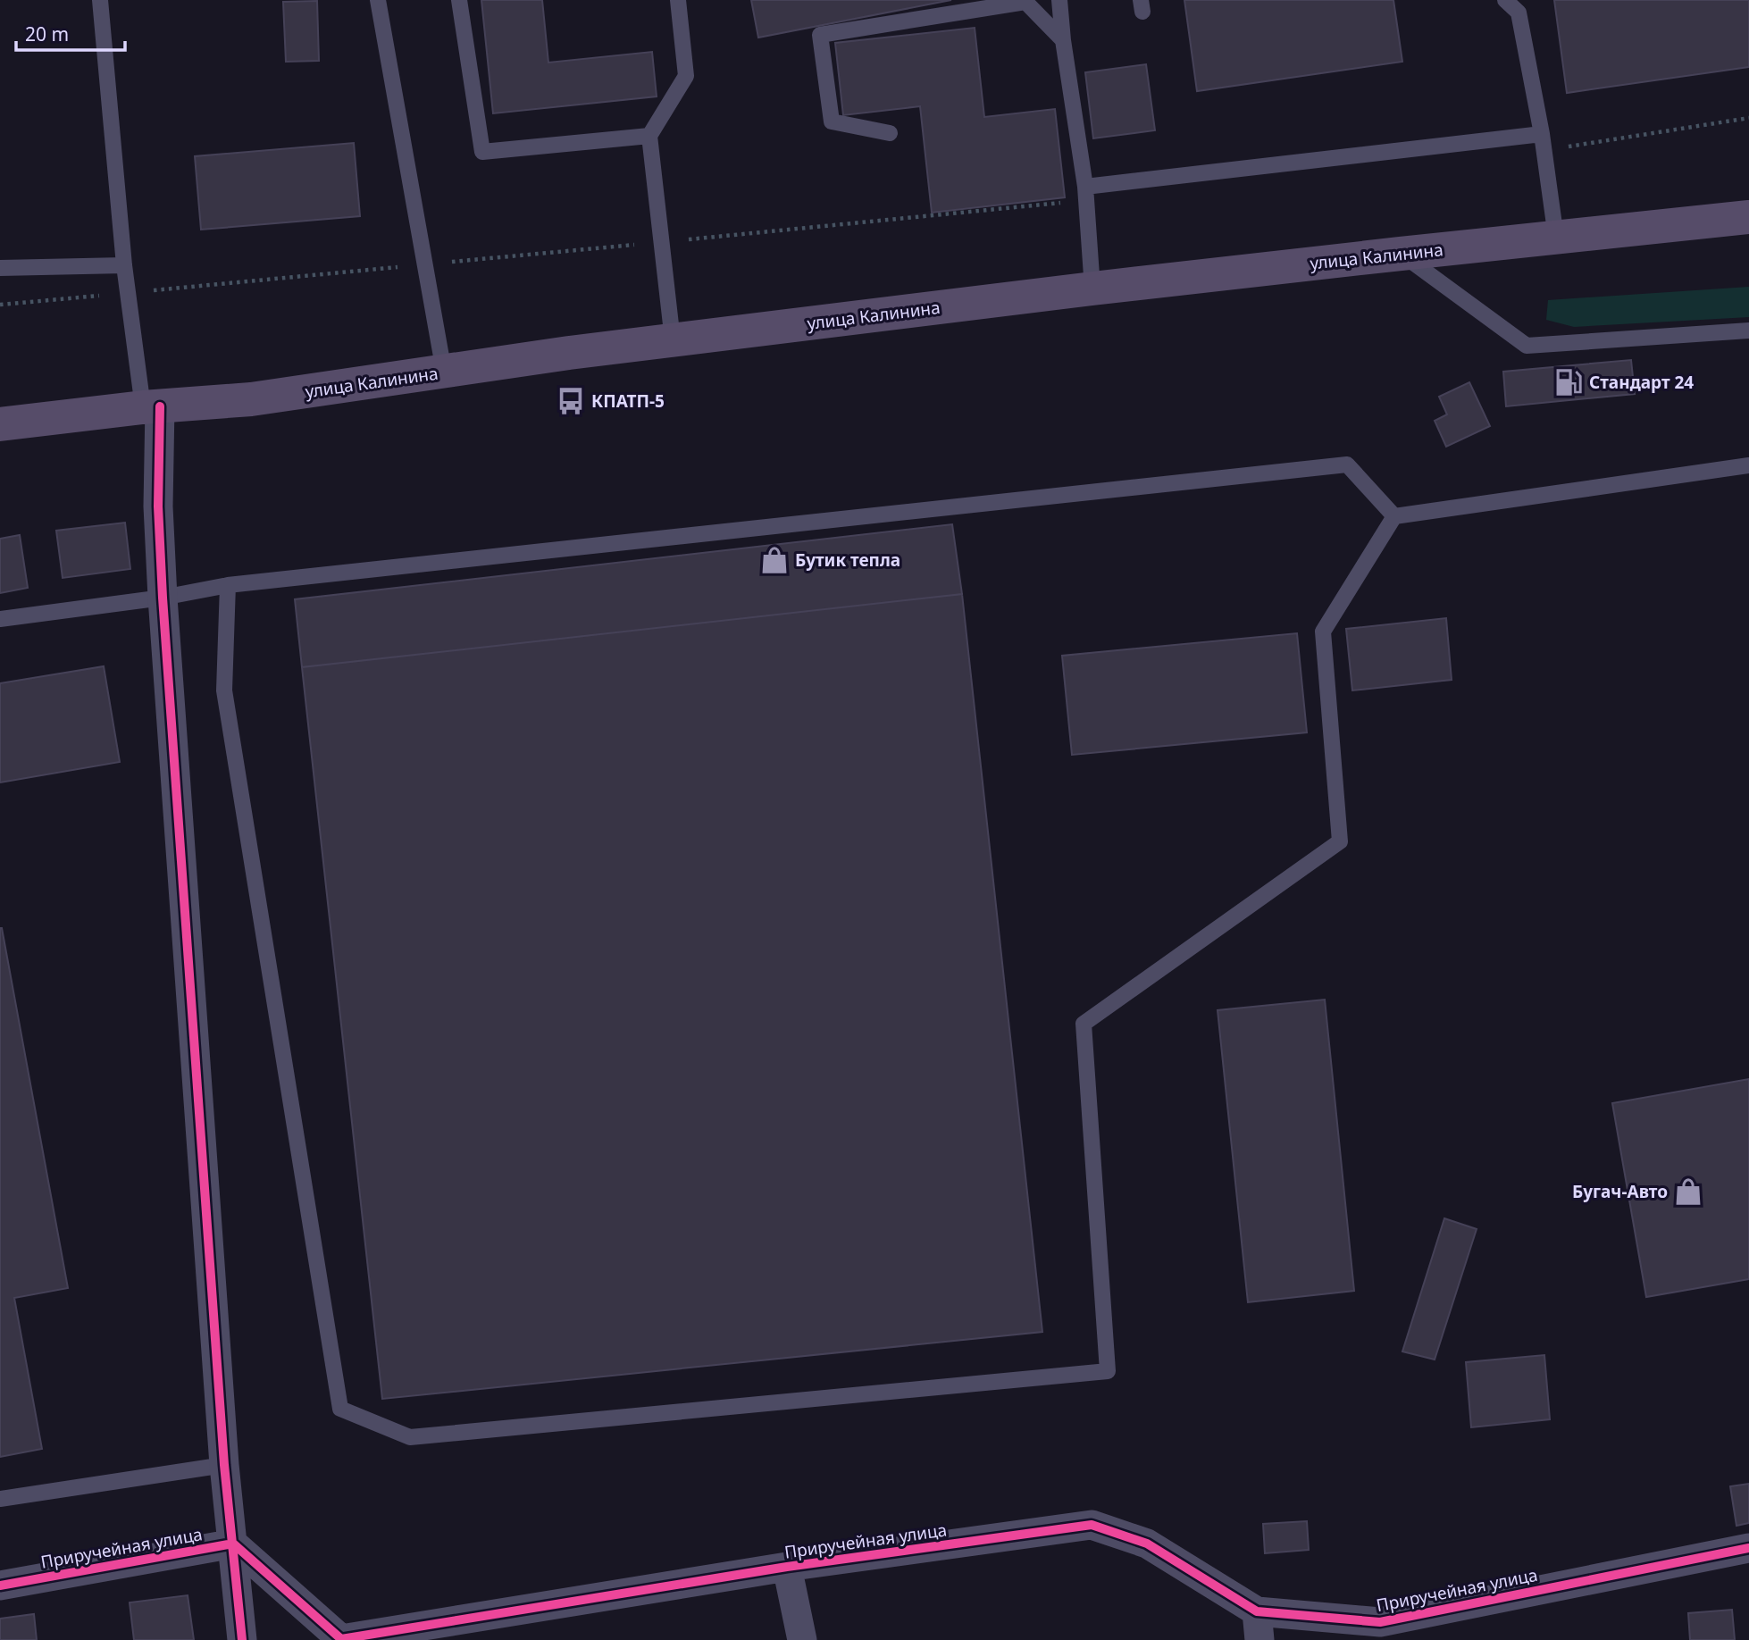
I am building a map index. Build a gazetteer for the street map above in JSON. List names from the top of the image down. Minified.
{"streets":{"main road":["улица Калинина"],"street":["Приручейная улица"]},"places":{"fuel station":["Стандарт 24"],"bus stop":["КПАТП-5"],"shop":["Бутик тепла","Бугач-Авто"]},"scale_bar":"20 m"}
